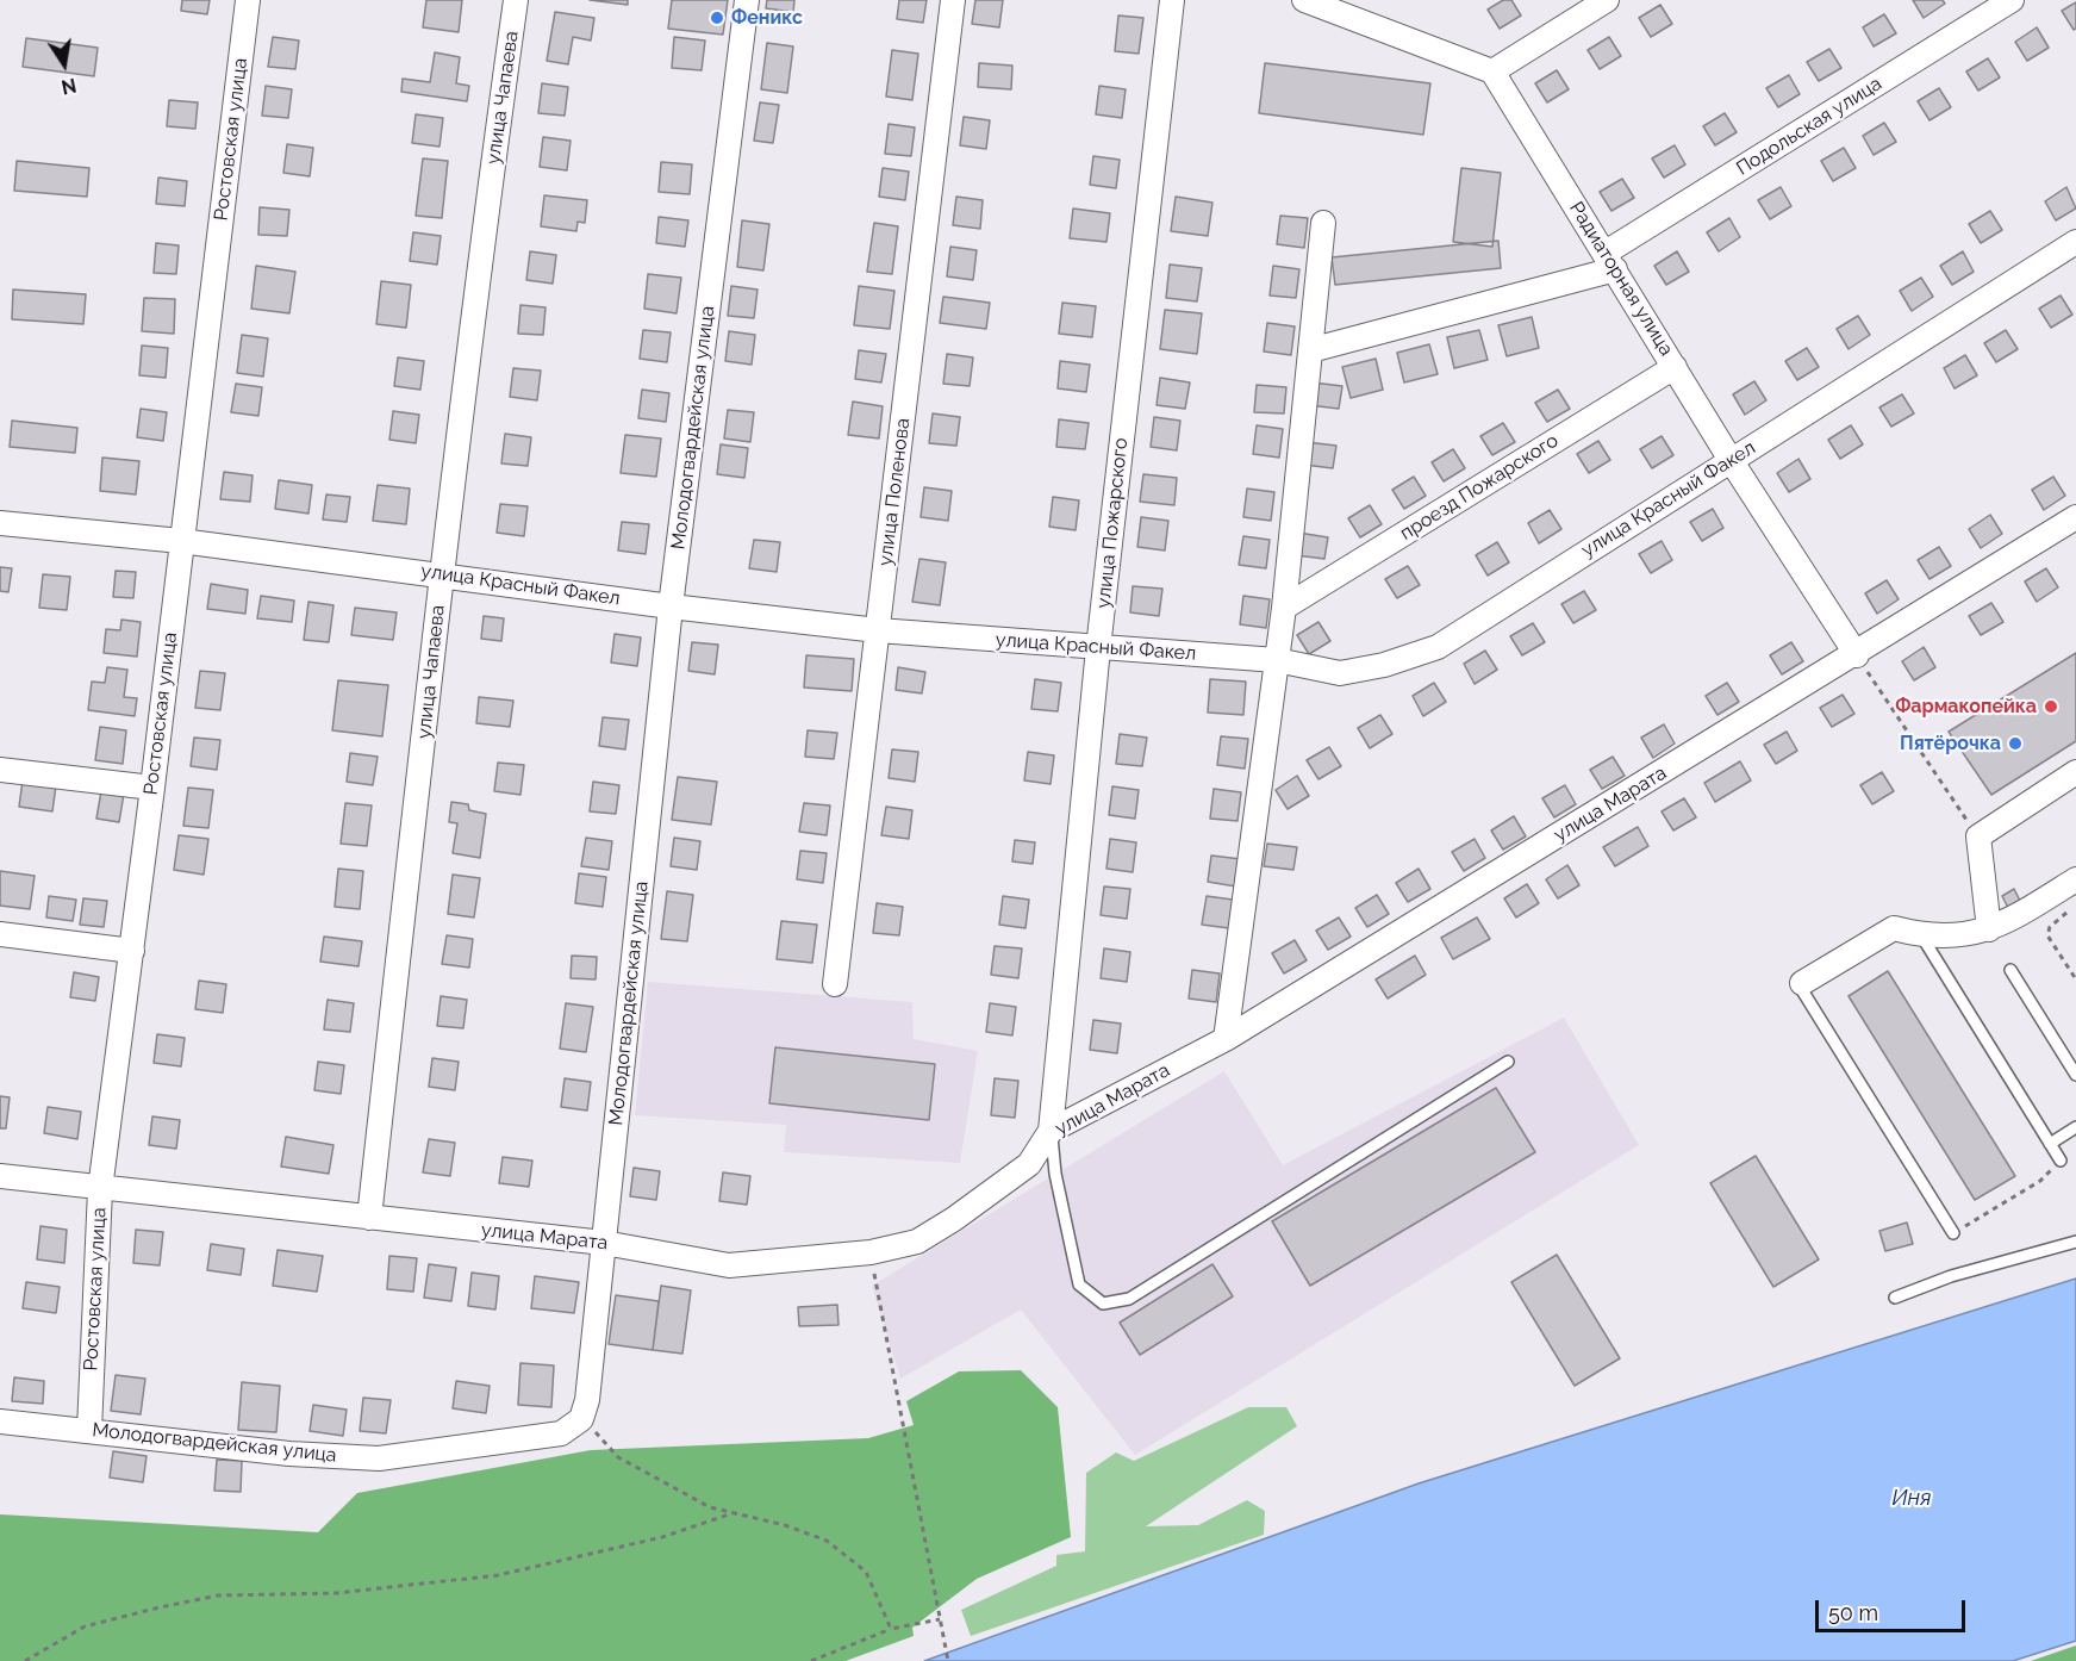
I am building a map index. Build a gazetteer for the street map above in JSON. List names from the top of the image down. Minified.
{"streets":{"street":["улица Чапаева","Подольская улица","Ростовская улица","Радиаторная улица","Молодогвардейская улица","проезд Пожарского","улица Поленова","улица Красный Факел","улица Пожарского","улица Марата"]},"crossings":[["улица Чапаева","улица Красный Факел"],["улица Чапаева","улица Марата"],["Подольская улица","Радиаторная улица"],["Ростовская улица","Молодогвардейская улица"],["Ростовская улица","улица Красный Факел"],["Ростовская улица","улица Марата"],["Радиаторная улица","проезд Пожарского"],["Радиаторная улица","улица Красный Факел"],["Радиаторная улица","улица Марата"],["Молодогвардейская улица","улица Красный Факел"],["Молодогвардейская улица","улица Марата"],["улица Поленова","улица Красный Факел"],["улица Красный Факел","улица Пожарского"],["улица Пожарского","улица Марата"]],"water":["Иня"],"places":["Феникс","Фармакопейка","Пятёрочка"],"scale_bar":"50 m","north":"bottom"}
